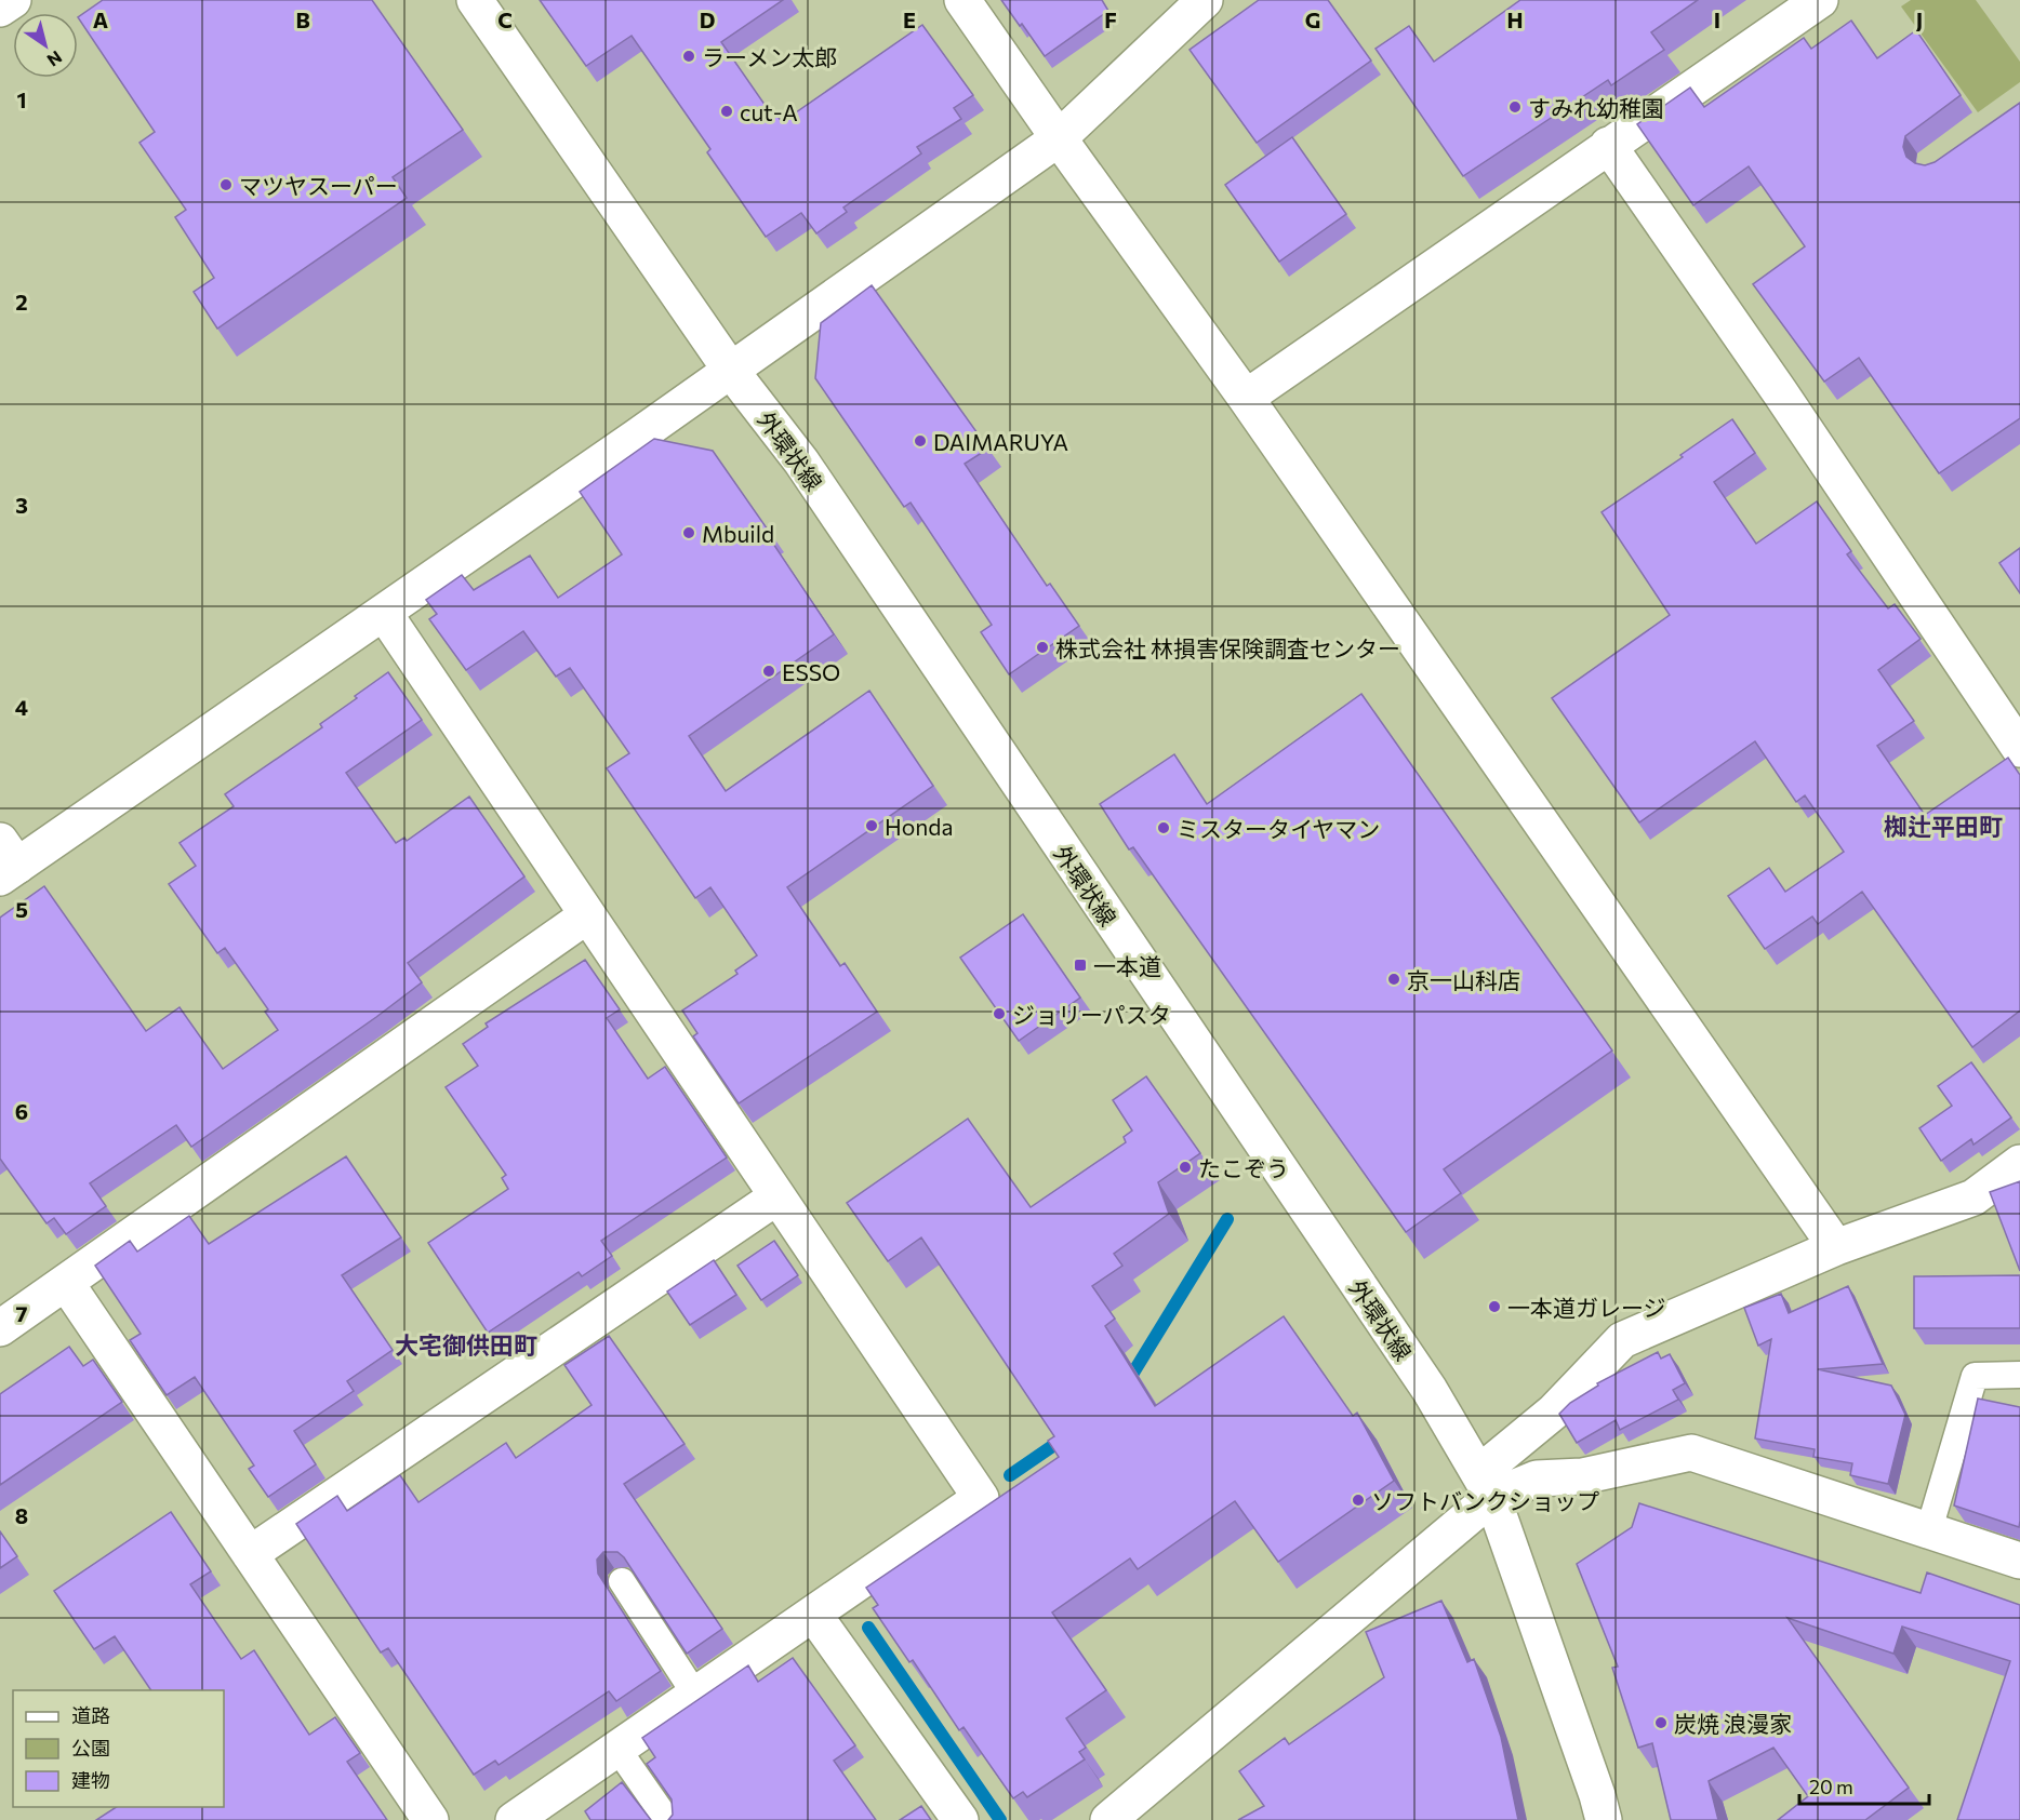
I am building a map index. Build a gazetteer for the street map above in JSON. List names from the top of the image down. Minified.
{"streets":{"street":["外環状線"]},"districts":["椥辻平田町","大宅御供田町"],"places":{"other":["ラーメン太郎","すみれ幼稚園","cut-A","マツヤスーパー","DAIMARUYA","Mbuild","株式会社 林損害保険調査センター","ESSO","Honda","ミスタータイヤマン","京一山科店","ジョリーパスタ","たこぞう","一本道ガレージ","ソフトバンクショップ","炭焼 浪漫家"],"transit":["一本道"]},"legend":["道路","公園","建物"],"scale_bar":"20 m","north":"bottom right","grid":{"columns":["A","B","C","D","E","F","G","H","I","J"],"rows":["1","2","3","4","5","6","7","8"]}}
